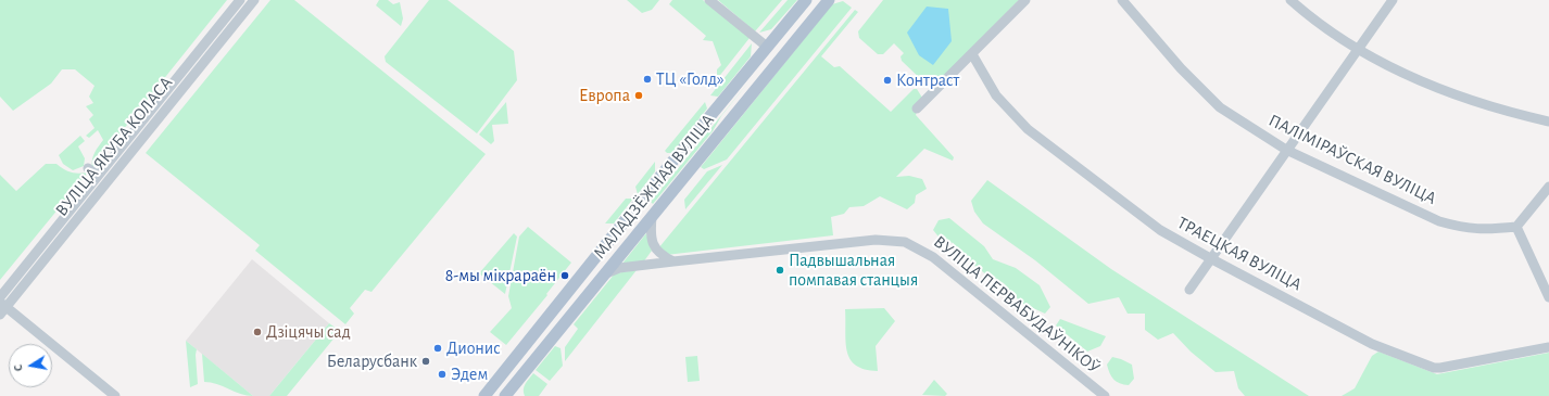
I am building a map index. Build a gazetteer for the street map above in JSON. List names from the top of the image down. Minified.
{"streets":{"main road":["МАЛАДЗЁЖНАЯ ВУЛІЦА"],"street":["ВУЛІЦА ЯКУБА КОЛАСА","ПАЛІМІРАЎСКАЯ ВУЛІЦА","ТРАЕЦКАЯ ВУЛІЦА","ВУЛІЦА ПЕРВАБУДАЎНІКОЎ"]},"crossings":[["МАЛАДЗЁЖНАЯ ВУЛІЦА","ВУЛІЦА ПЕРВАБУДАЎНІКОЎ"]],"places":["ТЦ «Голд»","Контраст","Европа","Падвышальная помпавая станцыя","8-мы мікрараён","Дзіцячы сад","Дионис","Беларусбанк","Эдем"],"north":"left"}
